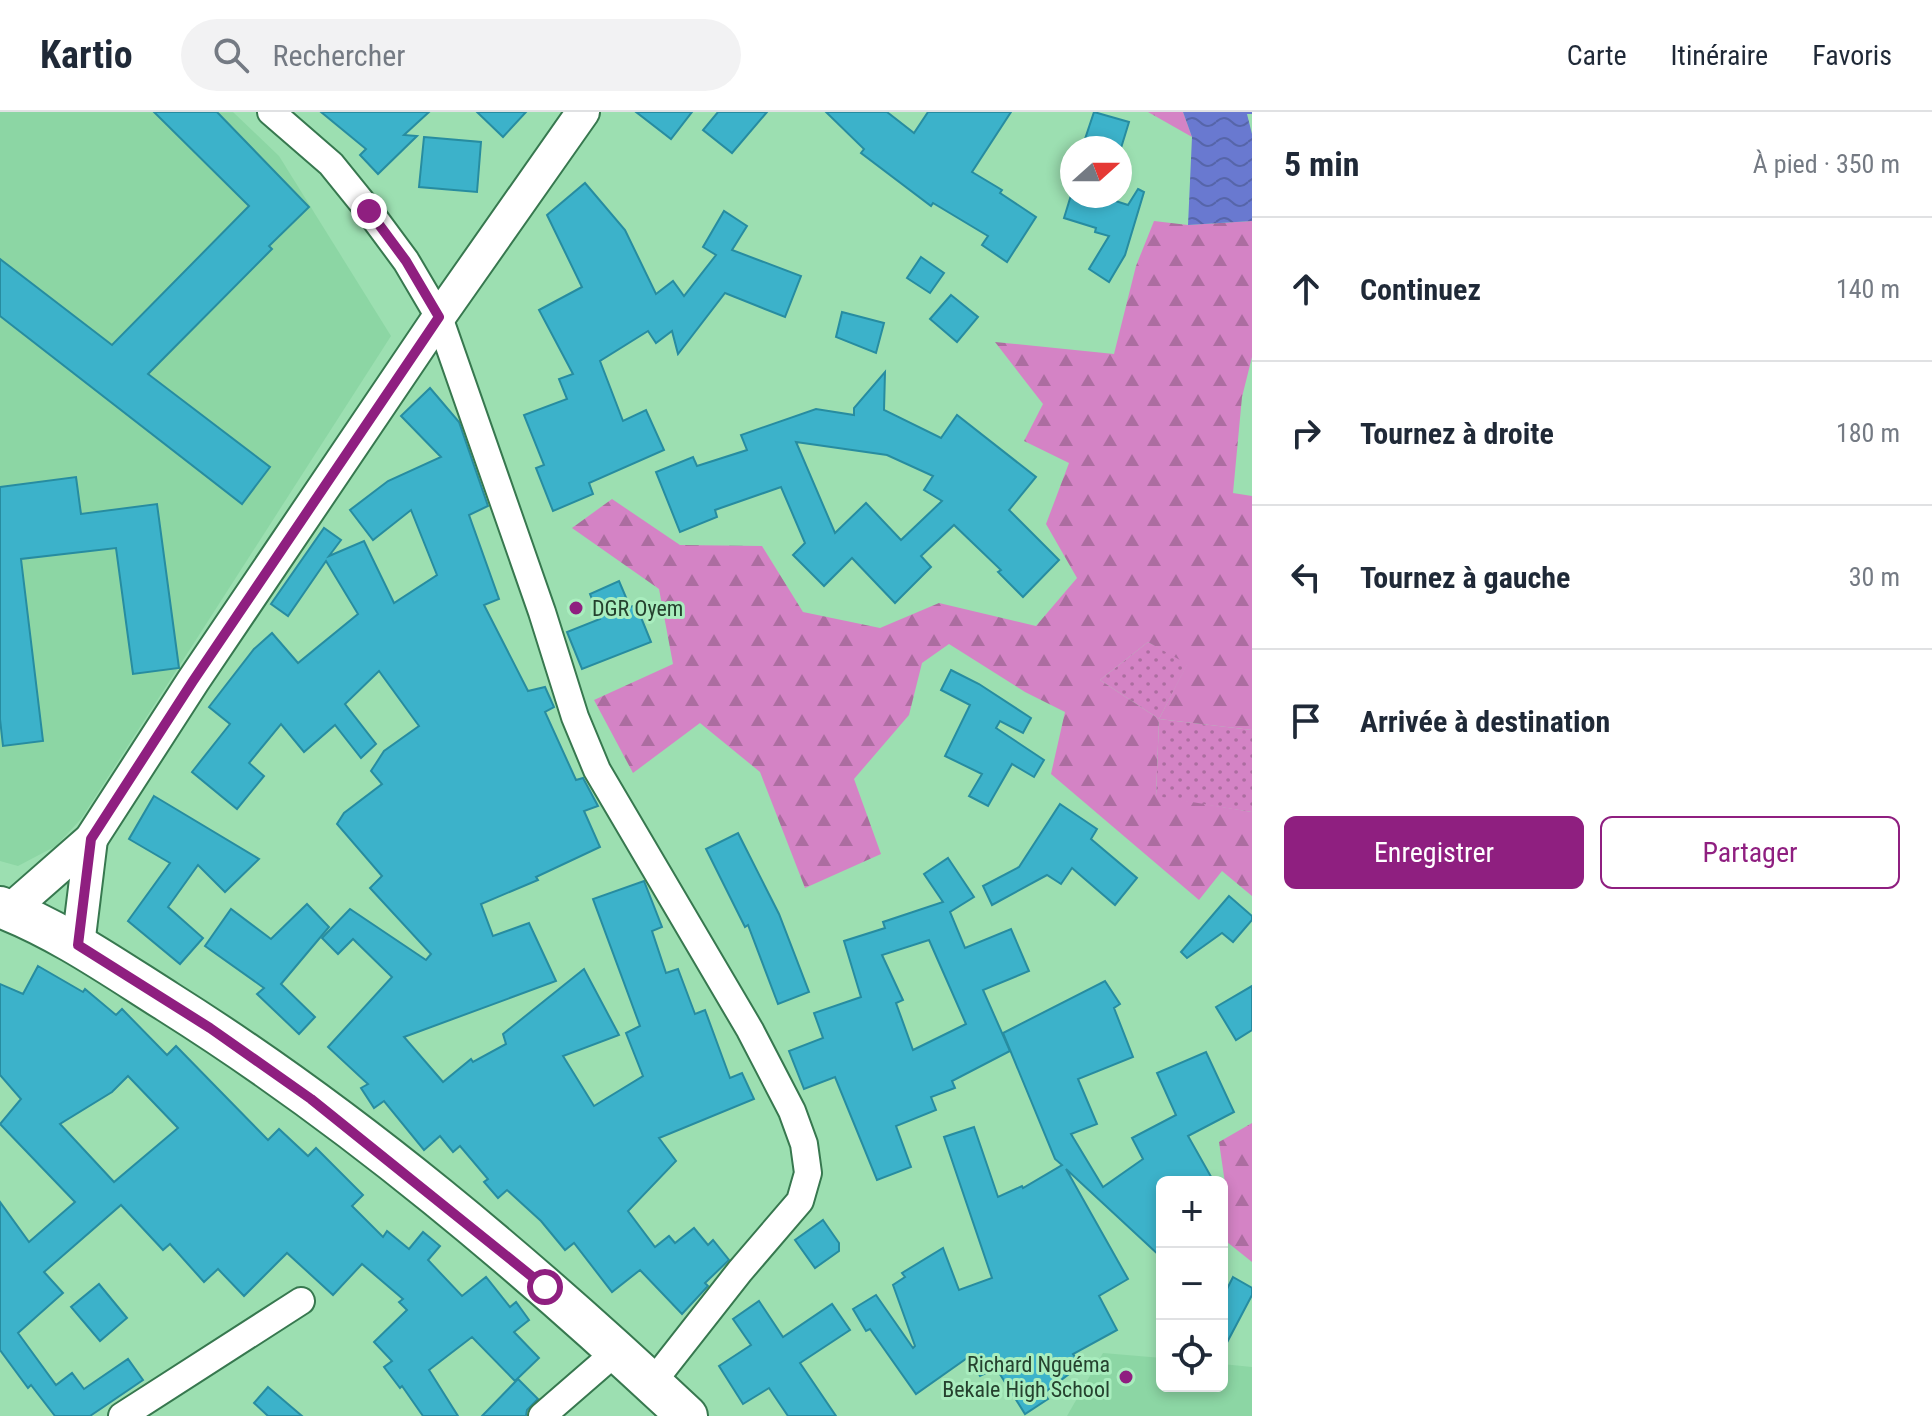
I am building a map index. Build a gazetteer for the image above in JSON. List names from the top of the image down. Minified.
{"places":["DGR Oyem","Richard Nguéma Bekale High School"],"north":"right","page":{"header":"Kartio","search":"Rechercher","nav":["Carte","Itinéraire","Favoris"],"heading":["5 min","À pied · 350 m"],"list":[["Continuez","140 m"],["Tournez à droite","180 m"],["Tournez à gauche","30 m"],"Arrivée à destination"],"buttons":["Enregistrer","Partager"],"map_buttons":["+","−"]}}
